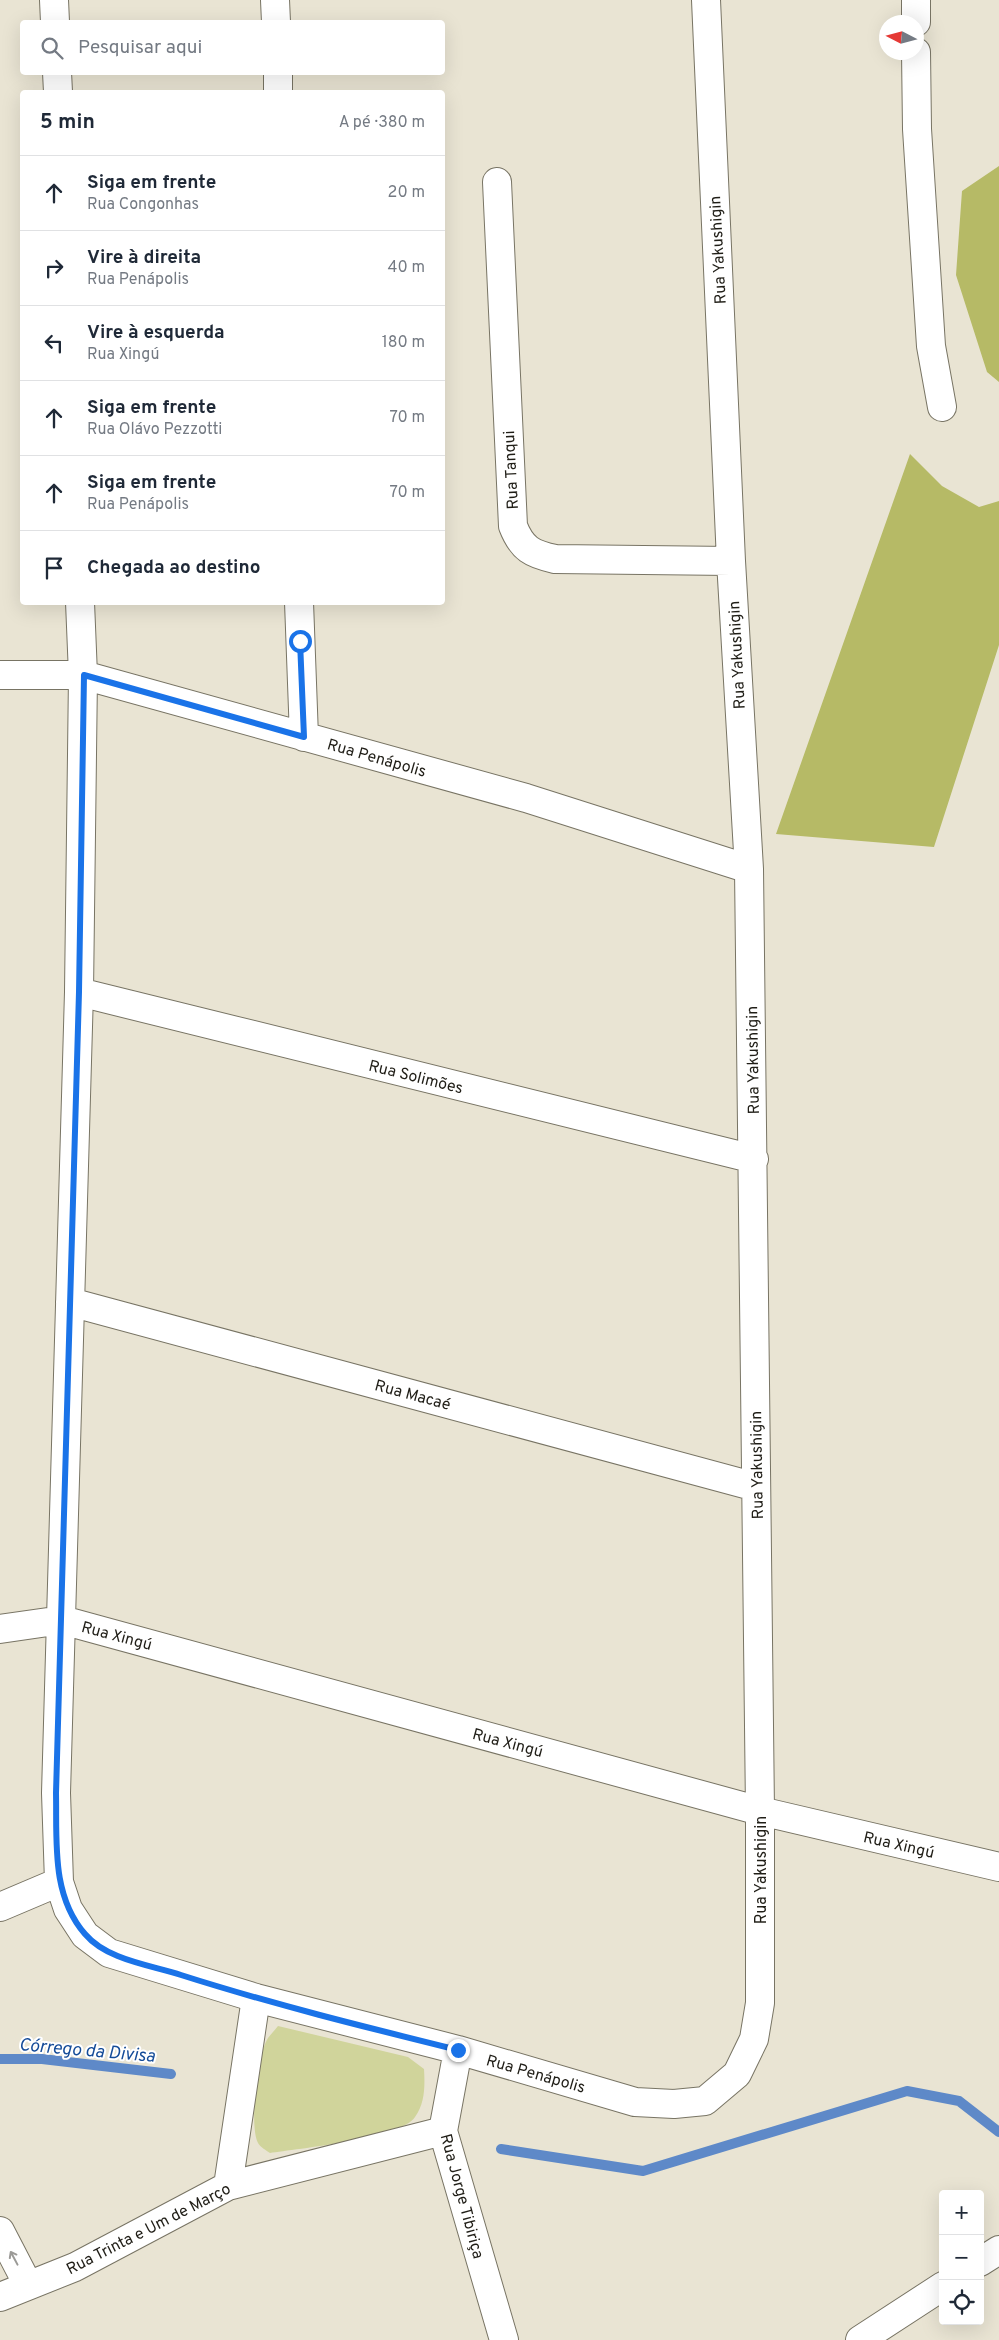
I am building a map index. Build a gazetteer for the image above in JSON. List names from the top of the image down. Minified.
{"streets":{"street":["Rua Yakushigin","Rua Tanqui","Rua Penápolis","Rua Solimões","Rua Macaé","Rua Xingú","Rua Jorge Tibiriça","Rua Trinta e Um de Março"]},"crossings":[["Rua Yakushigin","Rua Tanqui"],["Rua Yakushigin","Rua Penápolis"],["Rua Yakushigin","Rua Solimões"],["Rua Yakushigin","Rua Macaé"],["Rua Yakushigin","Rua Xingú"],["Rua Penápolis","Rua Xingú"],["Rua Penápolis","Rua Jorge Tibiriça"],["Rua Solimões","Rua Xingú"],["Rua Macaé","Rua Xingú"],["Rua Jorge Tibiriça","Rua Trinta e Um de Março"]],"water":["Córrego da Divisa"],"north":"left","page":{"search":"Pesquisar aqui","heading":["5 min","A pé · 380 m"],"list":[["Siga em frente","Rua Congonhas","20 m"],["Vire à direita","Rua Penápolis","40 m"],["Vire à esquerda","Rua Xingú","180 m"],["Siga em frente","Rua Olávo Pezzotti","70 m"],["Siga em frente","Rua Penápolis","70 m"],"Chegada ao destino"],"map_buttons":["+","−"]}}
